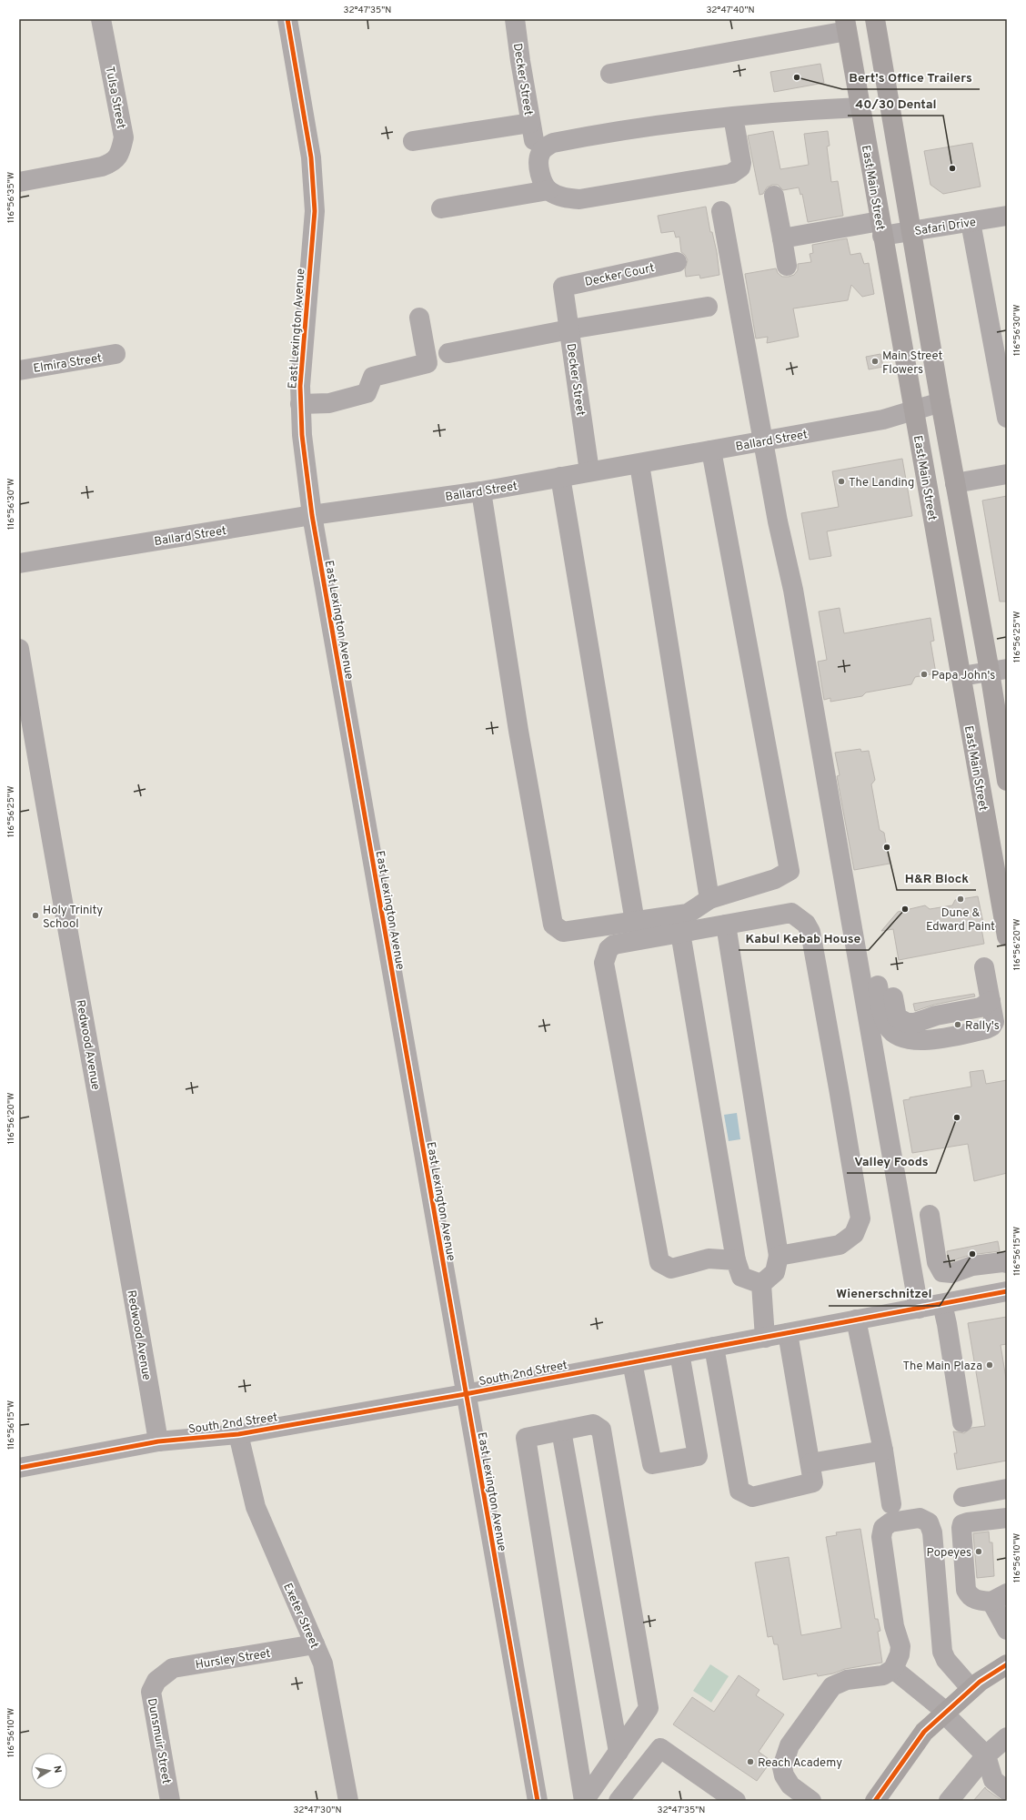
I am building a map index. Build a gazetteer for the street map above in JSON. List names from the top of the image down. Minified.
{"streets":{"main road":["East Main Street"],"street":["Decker Street","Tulsa Street","Safari Drive","Decker Court","East Lexington Avenue","Elmira Street","Ballard Street","Redwood Avenue","South 2nd Street","Exeter Street","Hursley Street","Dunsmuir Street"]},"crossings":[["Decker Street","Decker Court"],["Decker Street","Ballard Street"],["East Main Street","Safari Drive"],["East Main Street","Ballard Street"],["East Lexington Avenue","Ballard Street"],["East Lexington Avenue","South 2nd Street"],["Redwood Avenue","South 2nd Street"],["South 2nd Street","Exeter Street"],["Exeter Street","Hursley Street"],["Hursley Street","Dunsmuir Street"]],"places":["Bert's Office Trailers","40/30 Dental","Main Street Flowers","The Landing","Papa John's","H&R Block","Dune & Edward Paint","Kabul Kebab House","Holy Trinity School","Rally's","Valley Foods","Wienerschnitzel","The Main Plaza","Popeyes","Reach Academy"],"north":"right","coordinates":["32°47'35\"N","32°47'40\"N","116°56'35\"W","116°56'30\"W","116°56'25\"W","116°56'20\"W","116°56'15\"W","116°56'10\"W","32°47'30\"N"]}
